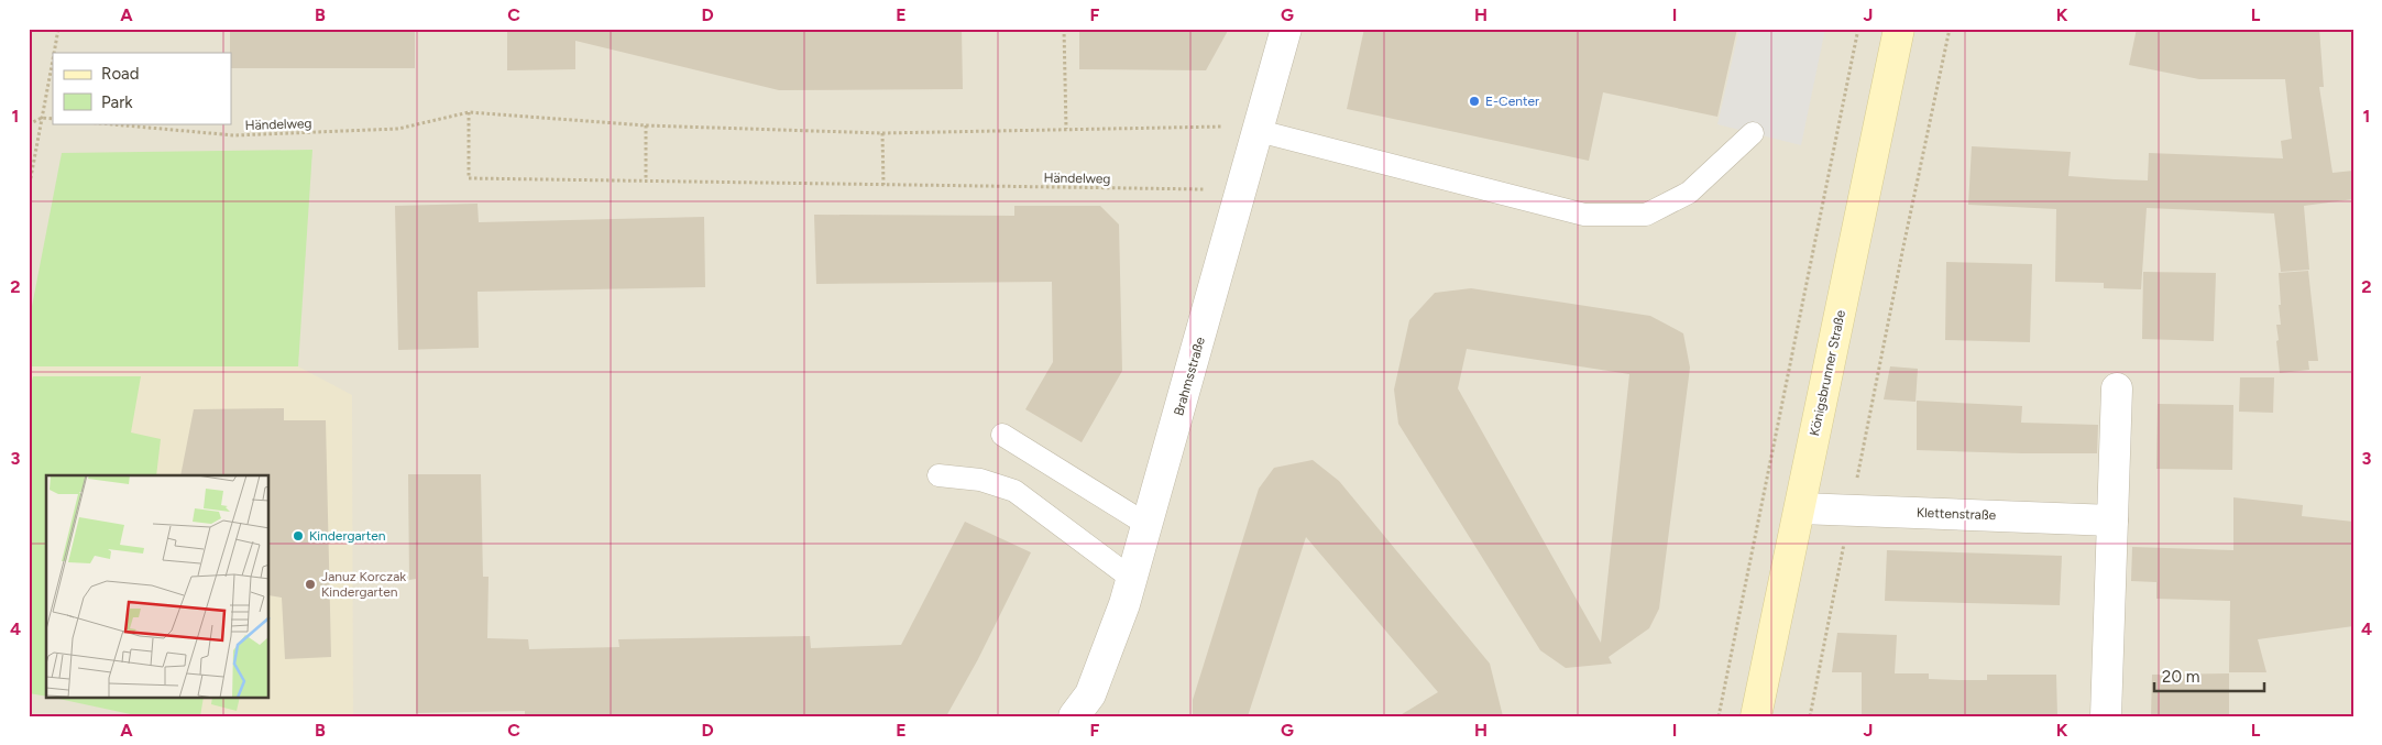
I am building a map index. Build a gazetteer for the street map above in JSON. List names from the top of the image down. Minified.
{"streets":{"main road":["Königsbrunner Straße"],"street":["Brahmsstraße","Klettenstraße"],"path":["Händelweg"]},"crossings":[["Königsbrunner Straße","Klettenstraße"]],"places":["E-Center","Kindergarten","Januz Korczak Kindergarten"],"legend":["Road","Park"],"scale_bar":"20 m","grid":{"columns":["A","B","C","D","E","F","G","H","I","J","K","L"],"rows":["1","2","3","4"]}}
